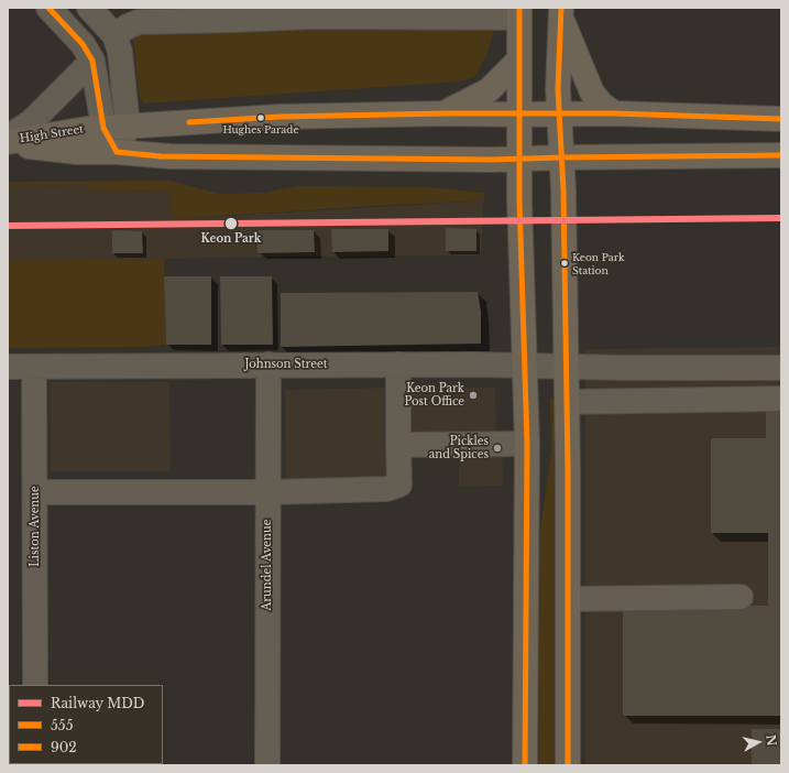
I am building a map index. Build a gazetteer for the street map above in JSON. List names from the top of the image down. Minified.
{"streets":{"main road":["High Street"],"street":["Johnson Street","Liston Avenue","Arundel Avenue"]},"crossings":[["Johnson Street","Liston Avenue"],["Johnson Street","Arundel Avenue"]],"places":["Hughes Parade","Keon Park","Keon Park Station","Keon Park Post Office","Pickles and Spices"],"lines":["transit line 555","transit line 902","rail line MDD"],"legend":["Railway MDD","555","902"],"north":"right"}
